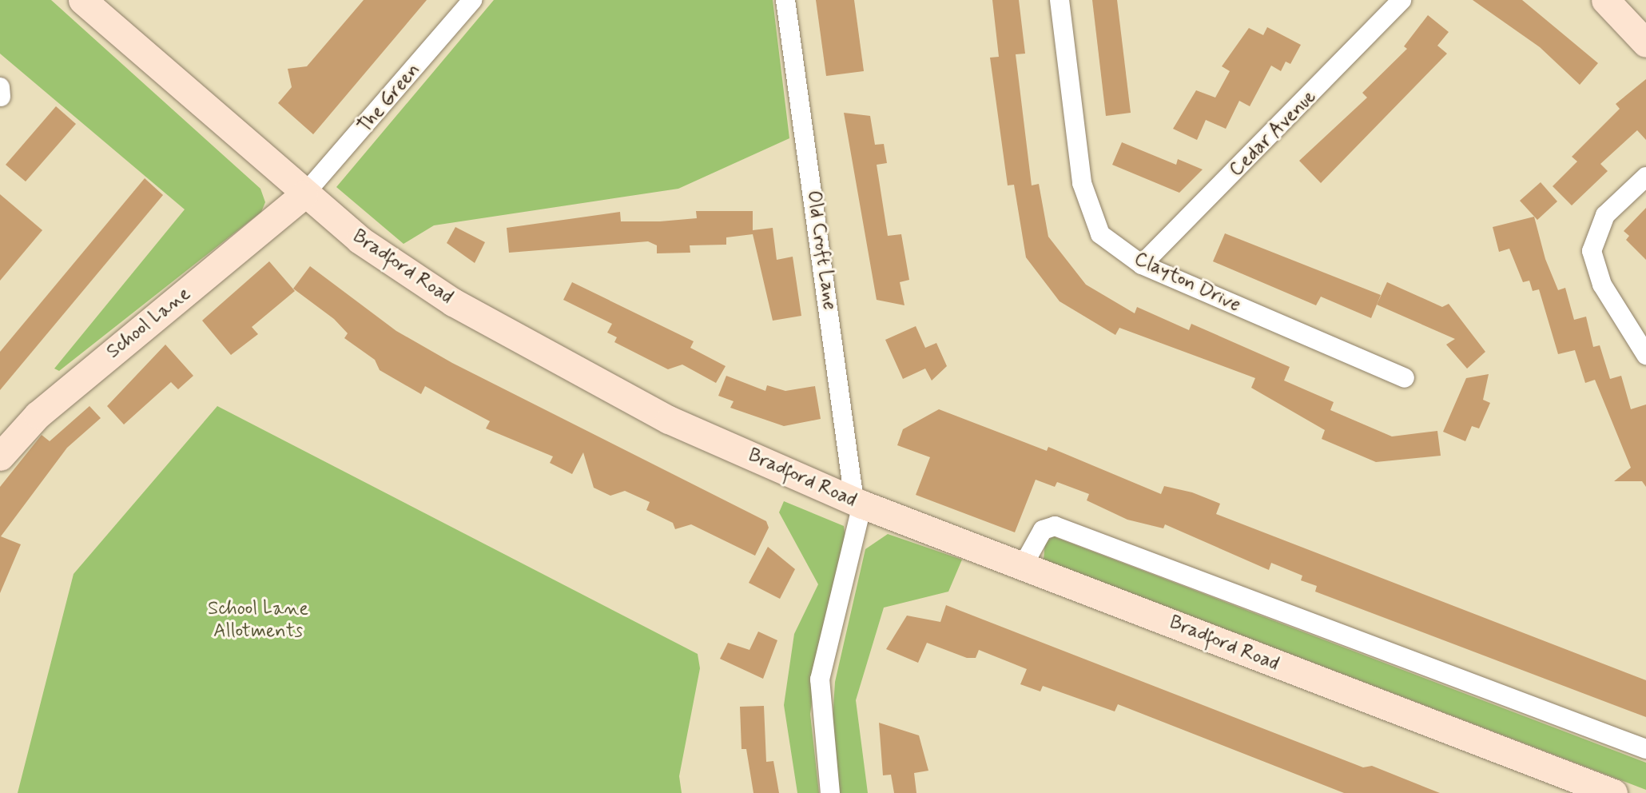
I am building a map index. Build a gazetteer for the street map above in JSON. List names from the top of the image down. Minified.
{"streets":{"main road":["Bradford Road","School Lane"],"street":["The Green","Cedar Avenue","Old Croft Lane","Clayton Drive"]},"crossings":[["The Green","Bradford Road"],["The Green","School Lane"],["Cedar Avenue","Clayton Drive"],["Old Croft Lane","Bradford Road"],["Bradford Road","School Lane"]],"parks":["School Lane Allotments"]}
